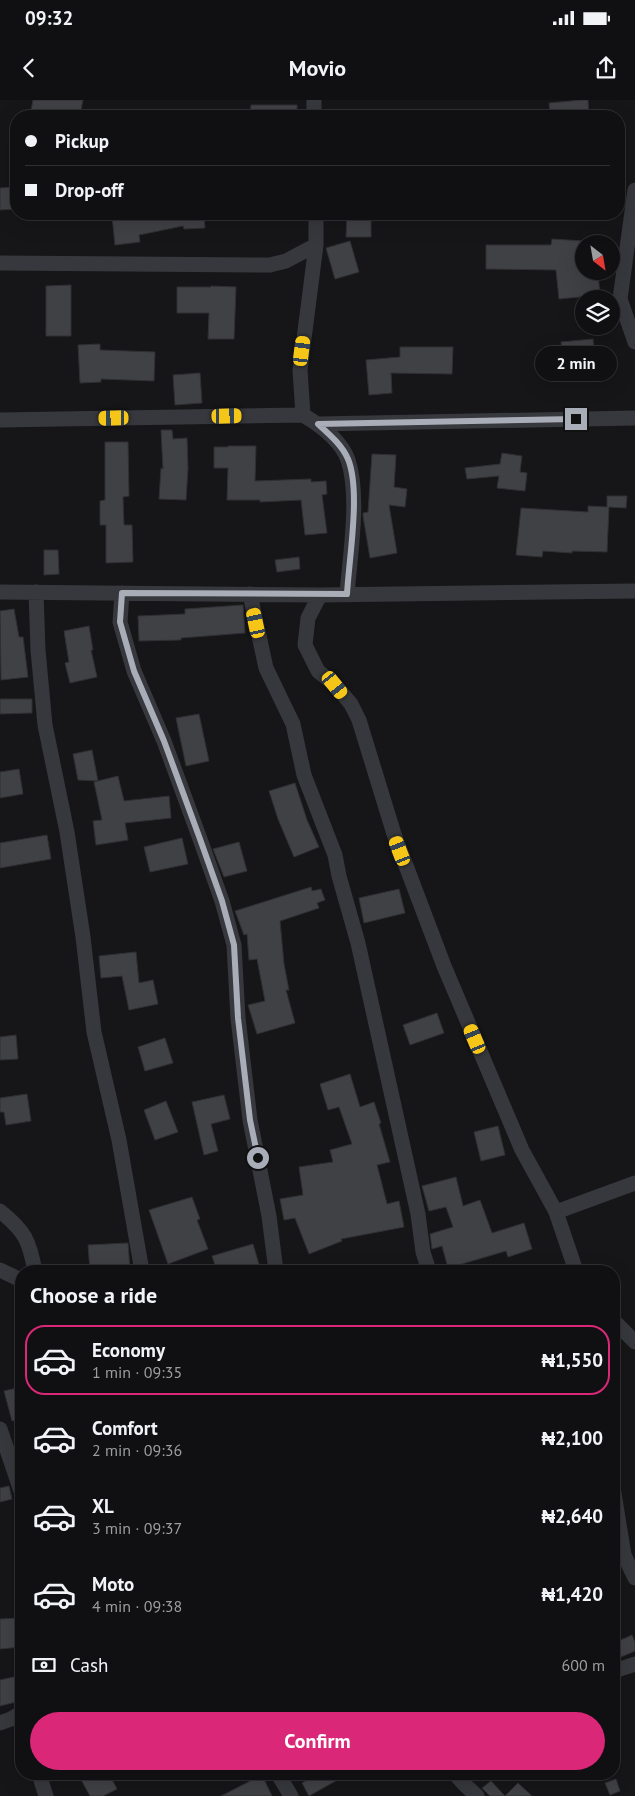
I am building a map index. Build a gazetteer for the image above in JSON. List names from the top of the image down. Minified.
{"north":"bottom right","page":{"status":"09:32","header":"Movio","banner":["Pickup","Drop-off"],"bubble":"2 min","heading":"Choose a ride","list":[{"name":"Economy","note":"1 min · 09:35","value":"₦1,550"},{"name":"Comfort","note":"2 min · 09:36","value":"₦2,100"},{"name":"XL","note":"3 min · 09:37","value":"₦2,640"},{"name":"Moto","note":"4 min · 09:38","value":"₦1,420"}],"pay":["Cash","600 m"],"buttons":"Confirm"}}
